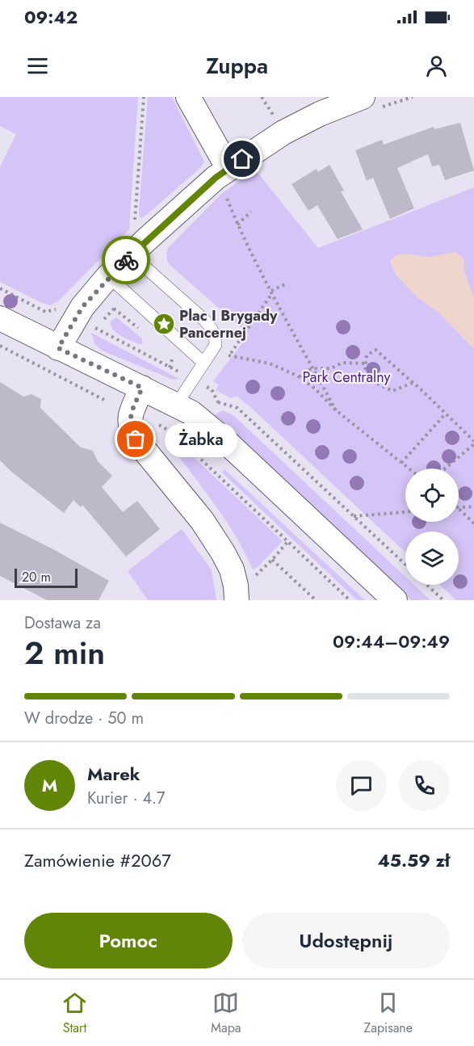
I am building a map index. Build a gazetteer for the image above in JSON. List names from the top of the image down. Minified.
{"parks":["Park Centralny"],"places":{"place":["Plac I Brygady Pancernej"],"other":["Żabka"]},"scale_bar":"20 m","page":{"status":"09:42","header":"Zuppa","bubble":"Żabka","scale":"20 m","heading":["2 min","Dostawa za","09:44–09:49"],"panel":["Marek","Kurier · 4.7","Zamówienie #2067","45.59 zł"],"bar":"W drodze · 50 m","round":"M","buttons":["Pomoc","Udostępnij"],"tabs":["Start","Mapa","Zapisane"]}}
